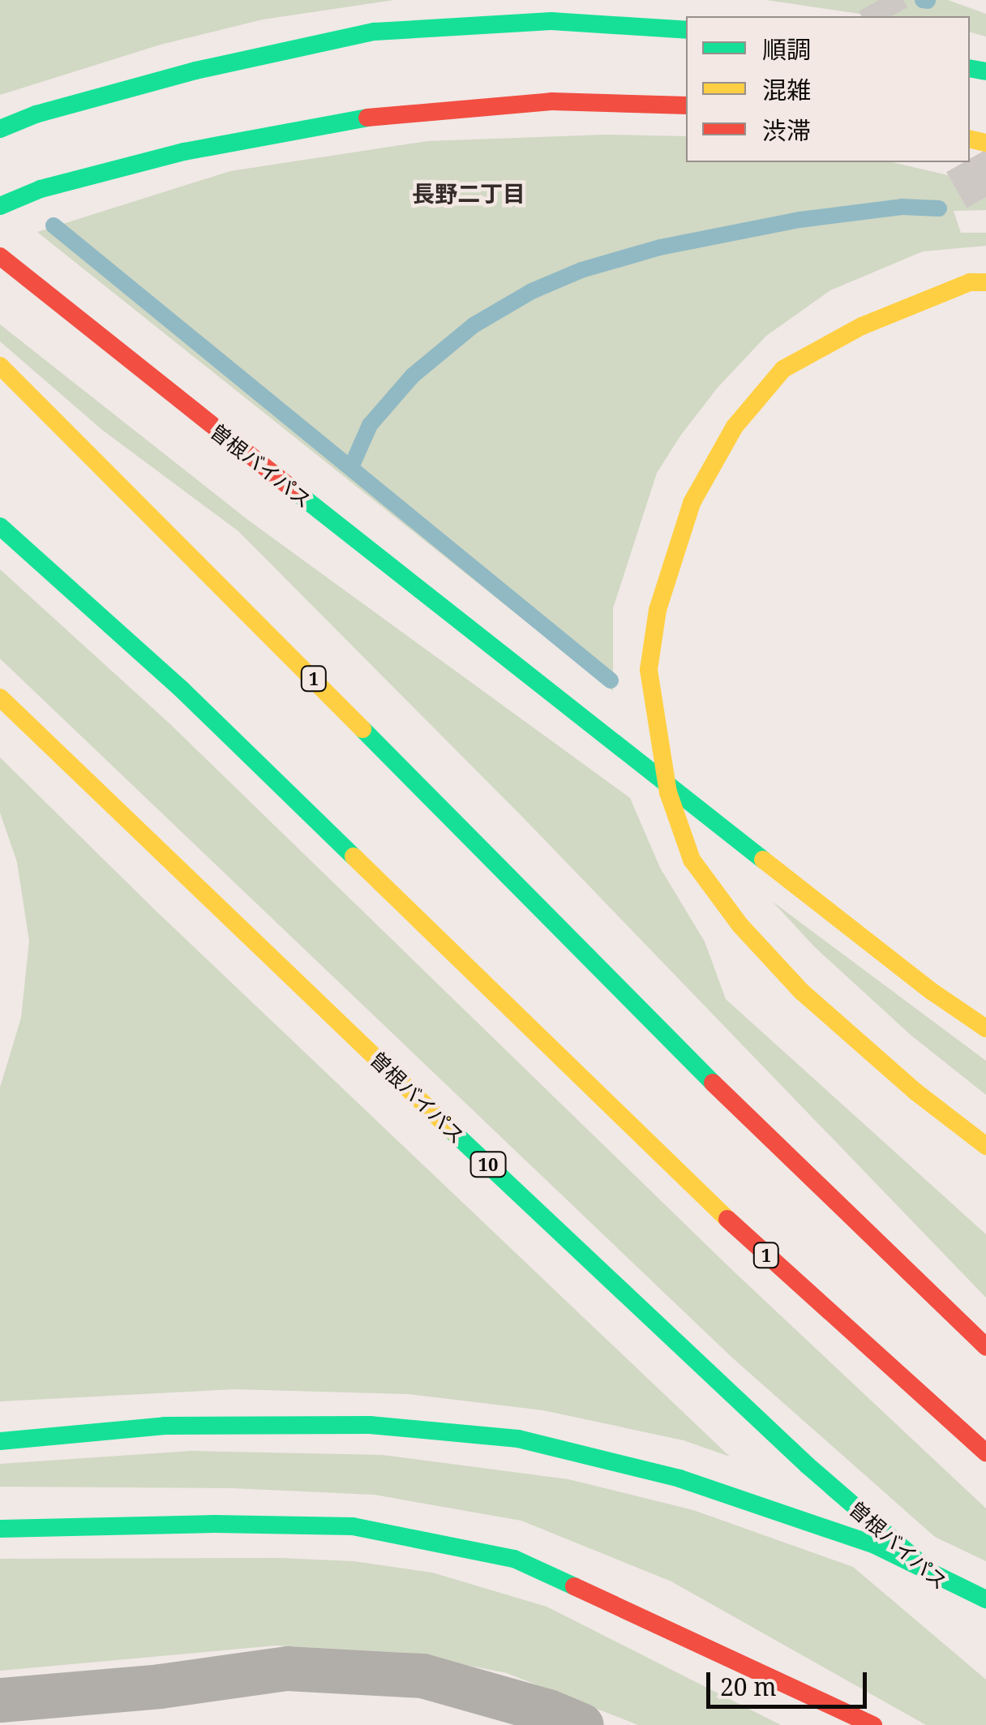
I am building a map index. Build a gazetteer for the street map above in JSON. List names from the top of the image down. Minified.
{"streets":{"highway":["曽根バイパス","1","10"]},"districts":["長野二丁目"],"legend":["順調","混雑","渋滞"],"scale_bar":"20 m"}
